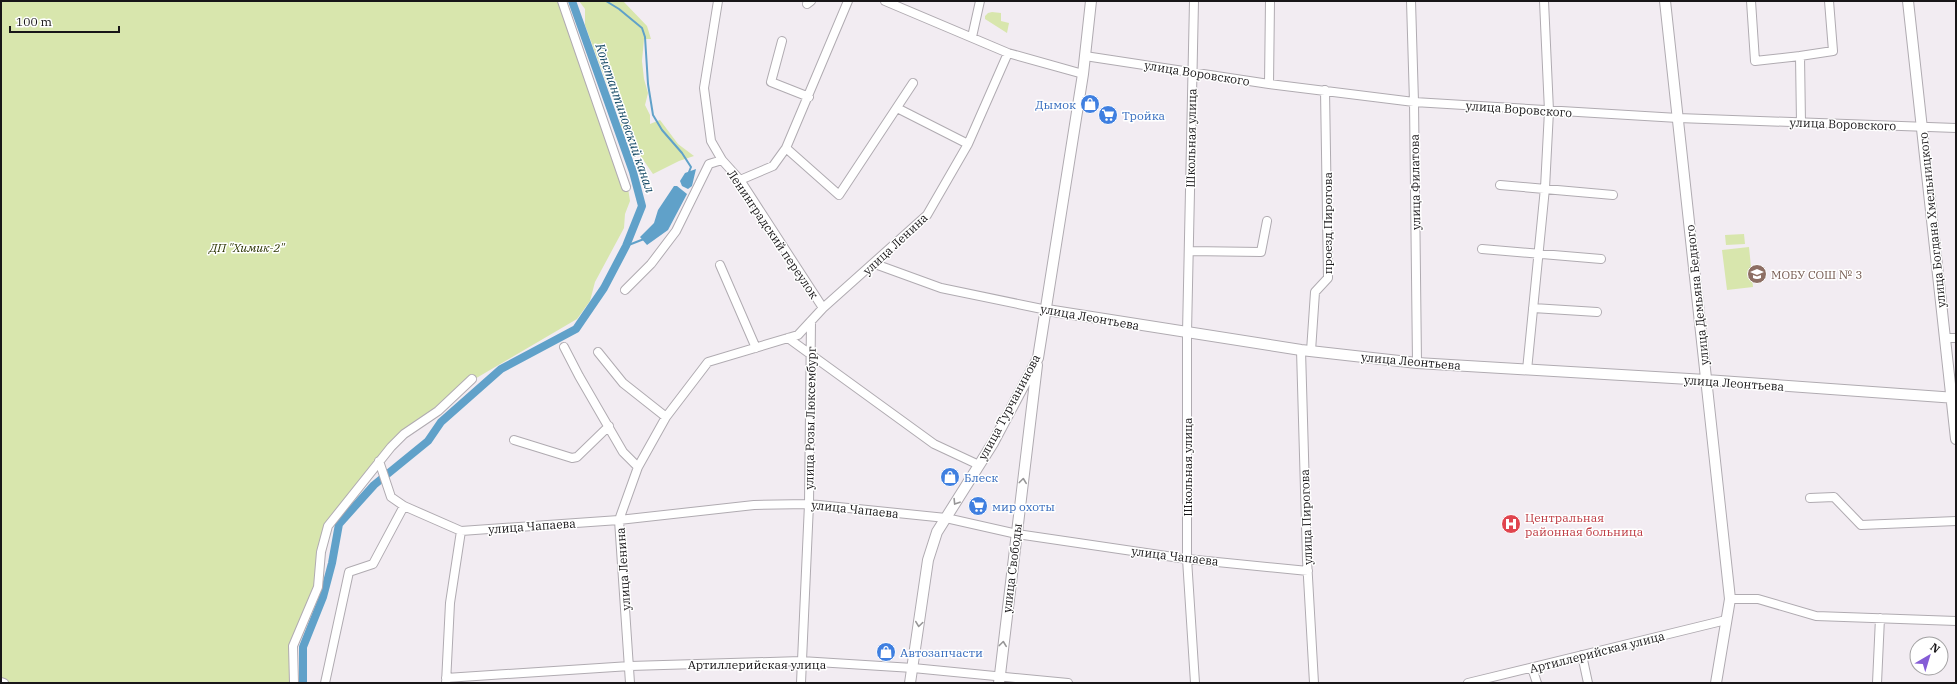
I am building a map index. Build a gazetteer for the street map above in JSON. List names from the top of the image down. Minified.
{"streets":{"street":["улица Воровского","Школьная улица","улица Филатова","улица Богдана Хмельницкого","проезд Пирогова","Ленинградский переулок","улица Ленина","улица Демьяна Бедного","улица Леонтьева","улица Турчанинова","улица Розы Люксембург","улица Чапаева","улица Пирогова","улица Свободы","Артиллерийская улица"]},"crossings":[["улица Воровского","Школьная улица"],["улица Воровского","улица Филатова"],["улица Воровского","улица Богдана Хмельницкого"],["улица Воровского","проезд Пирогова"],["улица Воровского","улица Демьяна Бедного"],["улица Воровского","улица Турчанинова"],["Школьная улица","улица Леонтьева"],["Школьная улица","улица Чапаева"],["улица Филатова","улица Леонтьева"],["улица Богдана Хмельницкого","улица Леонтьева"],["проезд Пирогова","улица Леонтьева"],["проезд Пирогова","улица Пирогова"],["Ленинградский переулок","улица Ленина"],["улица Ленина","улица Леонтьева"],["улица Ленина","улица Розы Люксембург"],["улица Ленина","улица Чапаева"],["улица Ленина","Артиллерийская улица"],["улица Демьяна Бедного","улица Леонтьева"],["улица Демьяна Бедного","Артиллерийская улица"],["улица Леонтьева","улица Турчанинова"],["улица Леонтьева","улица Пирогова"],["улица Турчанинова","улица Чапаева"],["улица Турчанинова","улица Свободы"],["улица Турчанинова","Артиллерийская улица"],["улица Розы Люксембург","улица Чапаева"],["улица Розы Люксембург","Артиллерийская улица"],["улица Чапаева","улица Пирогова"],["улица Чапаева","улица Свободы"],["улица Свободы","Артиллерийская улица"]],"one_way":["улица Свободы"],"water":["Константиновский канал"],"parks":["ДП \"Химик-2\""],"places":{"shop":["Дымок","Блеск","Автозапчасти"],"supermarket":["Тройка","мир охоты"],"school or university":["МОБУ СОШ № 3"],"hospital":["Центральная районная больница"]},"scale_bar":"100 m","north":"top right"}
